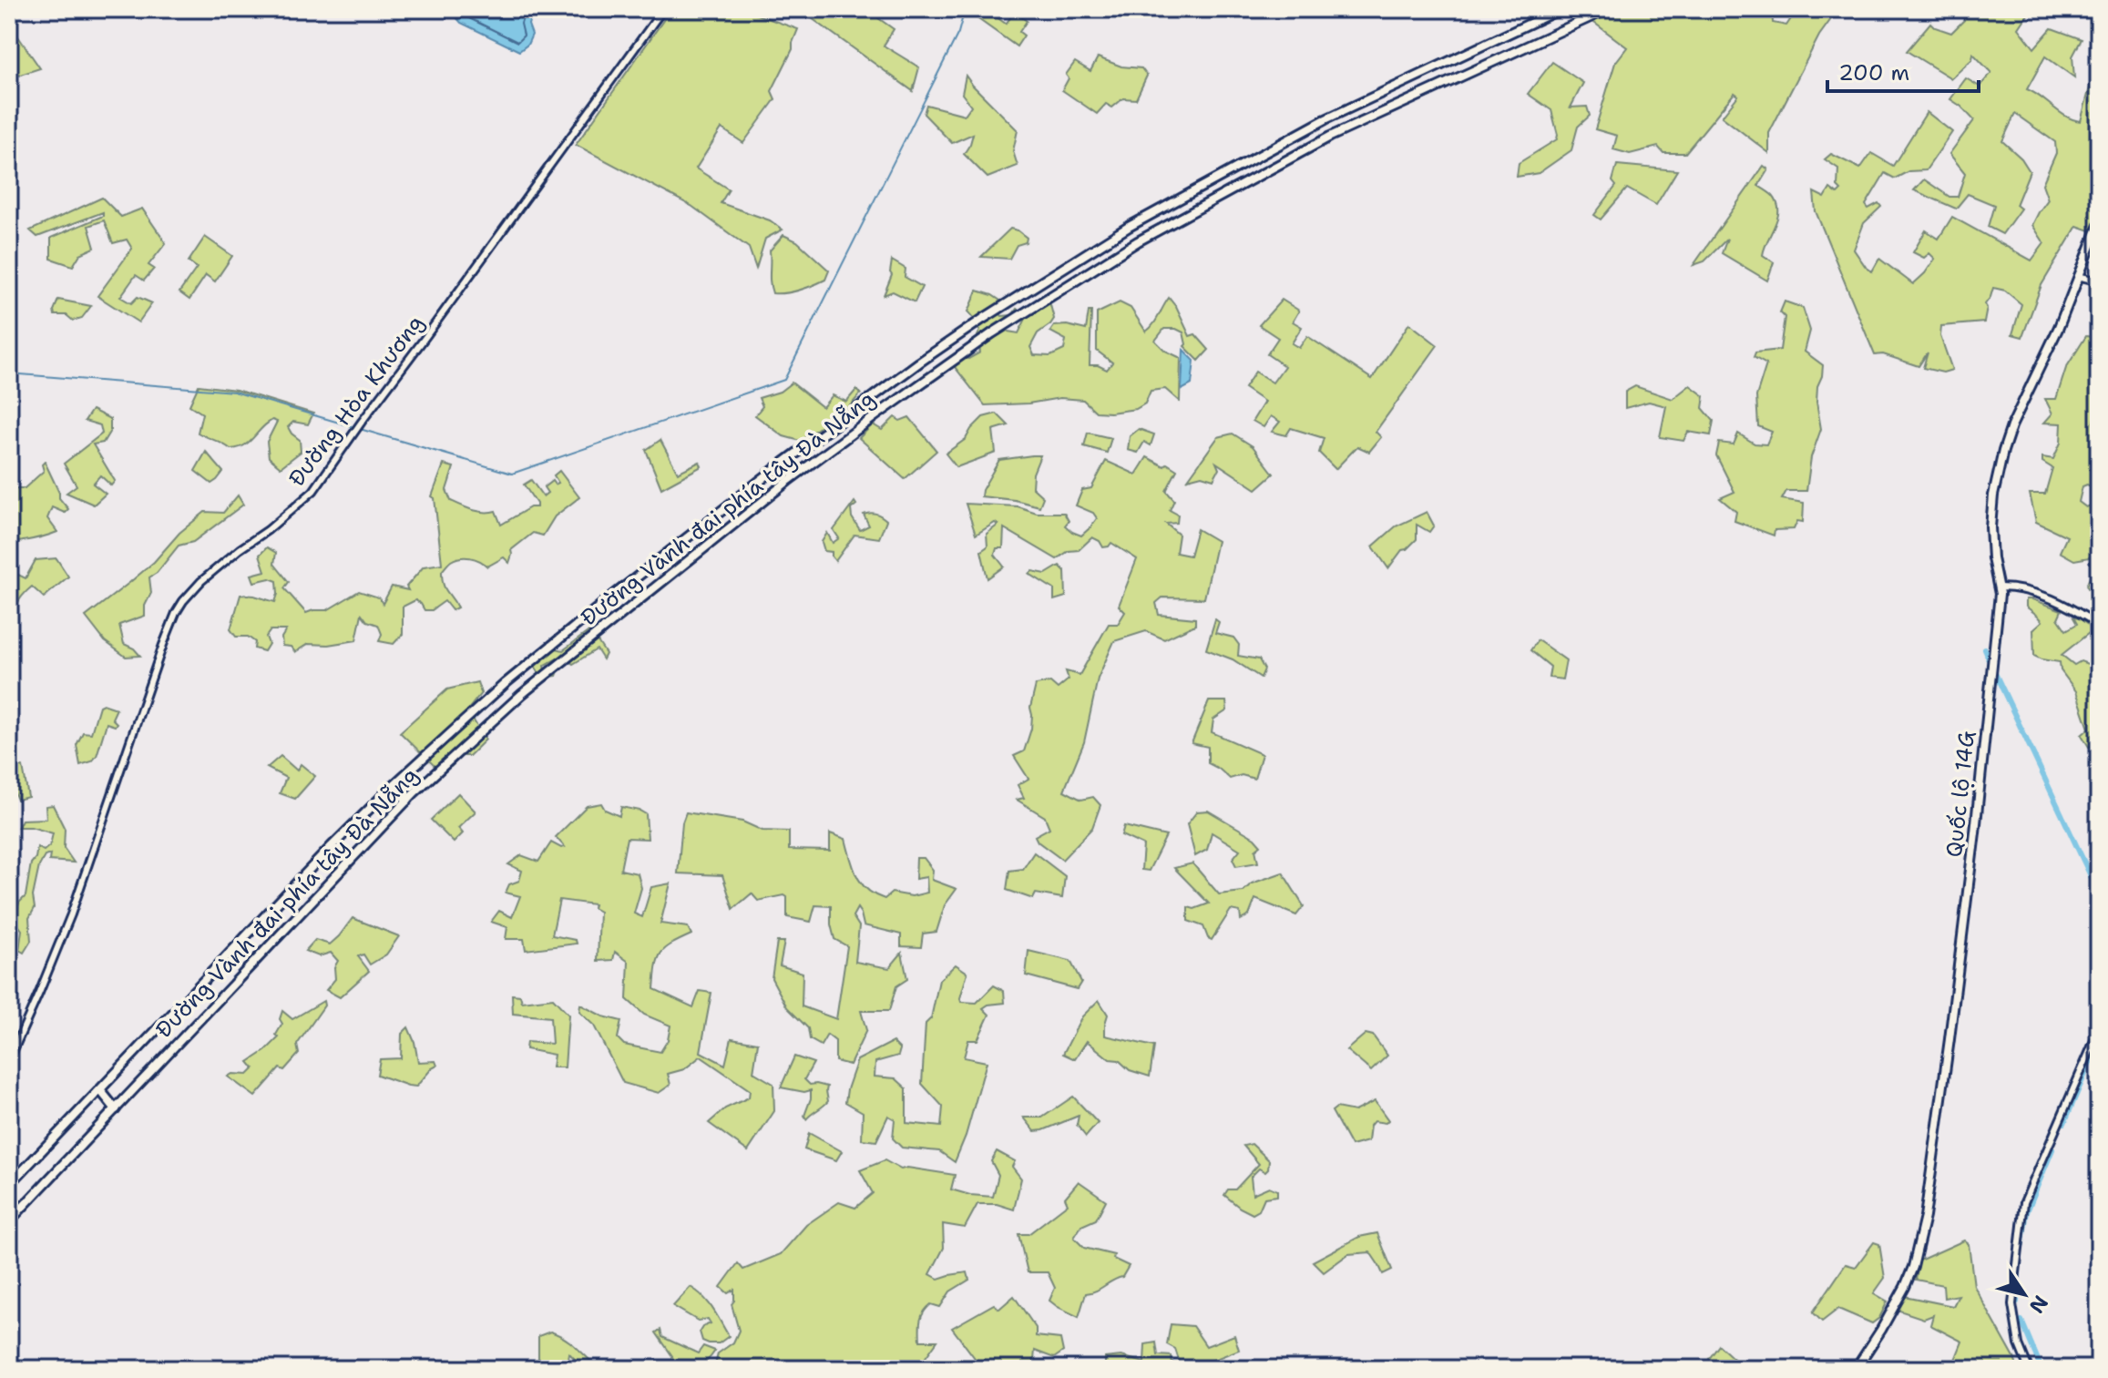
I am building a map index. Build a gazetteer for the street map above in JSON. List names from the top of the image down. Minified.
{"streets":{"main road":["Đường Vành đai phía tây Đà Nẵng","Quốc lộ 14G"],"street":["Đường Hòa Khương"]},"scale_bar":"200 m","north":"bottom right"}
